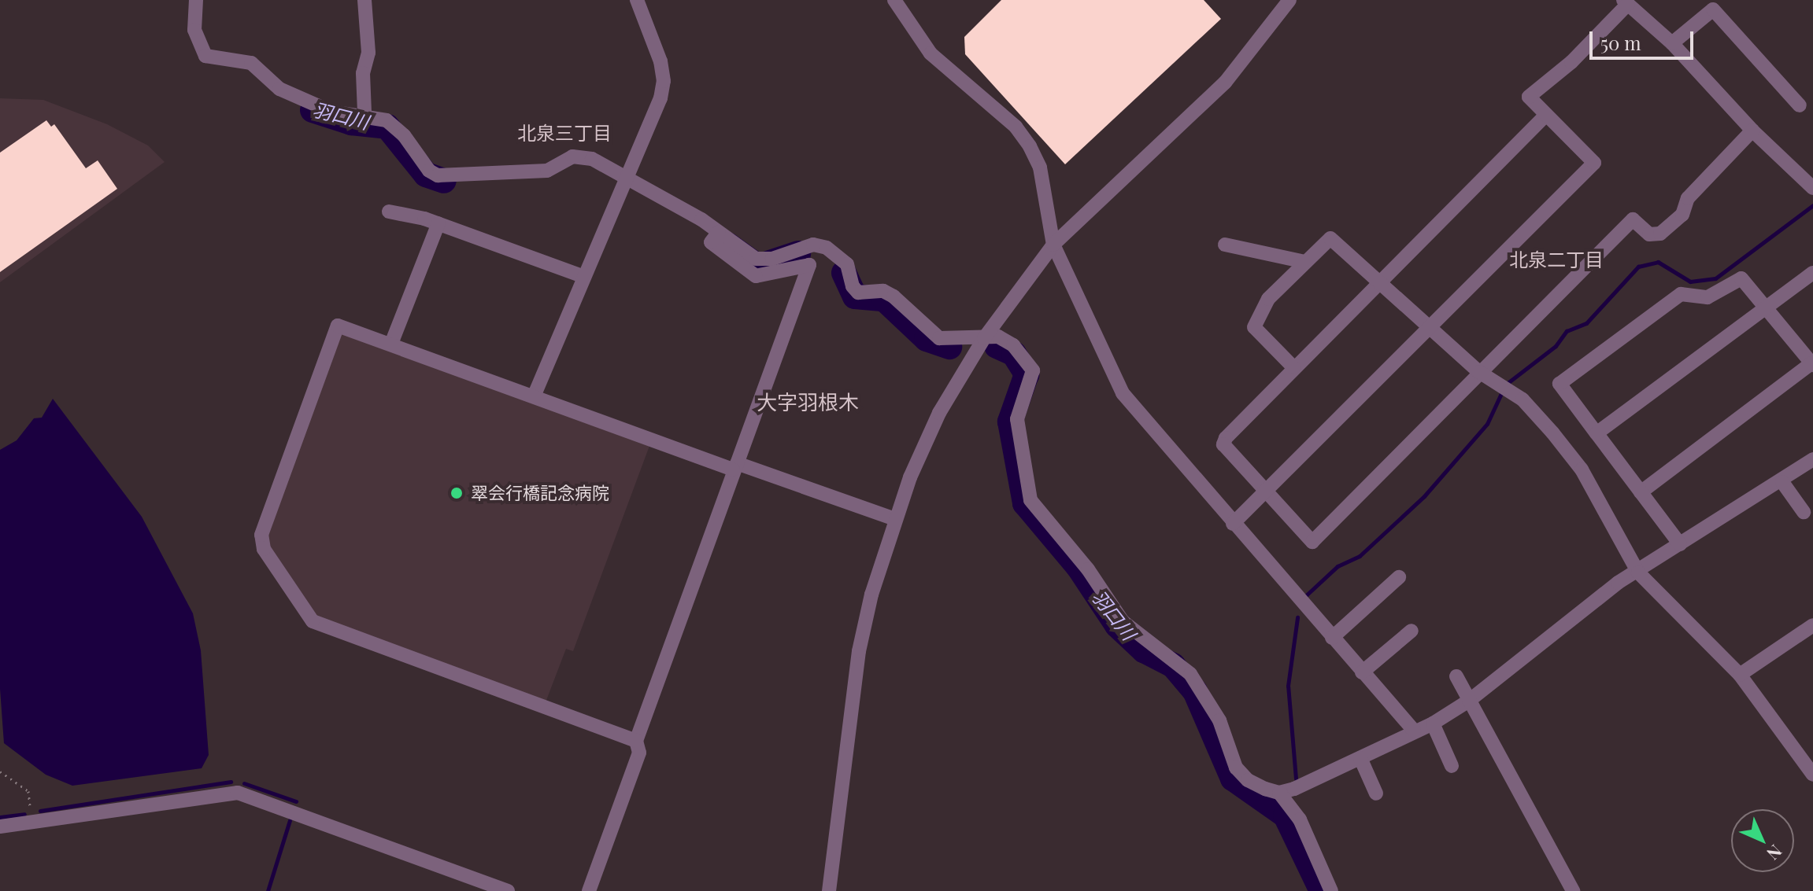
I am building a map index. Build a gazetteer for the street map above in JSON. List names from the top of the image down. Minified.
{"districts":["北泉三丁目","北泉二丁目","大字羽根木"],"water":["羽口川"],"places":["翠会行橋記念病院"],"scale_bar":"50 m","north":"bottom right"}
